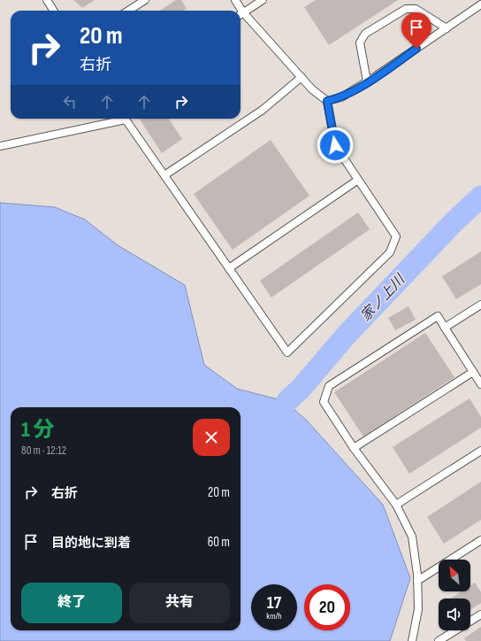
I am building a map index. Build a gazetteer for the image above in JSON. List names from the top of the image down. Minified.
{"water":["家ノ上川"],"north":"top left","page":{"turn":["20 m","右折"],"heading":["1 分","80 m · 12:12"],"list":[{"name":"右折","value":"20 m"},{"name":"目的地に到着","value":"60 m"}],"buttons":["終了","共有"],"speed":"17 km/h","limit":"20"}}
